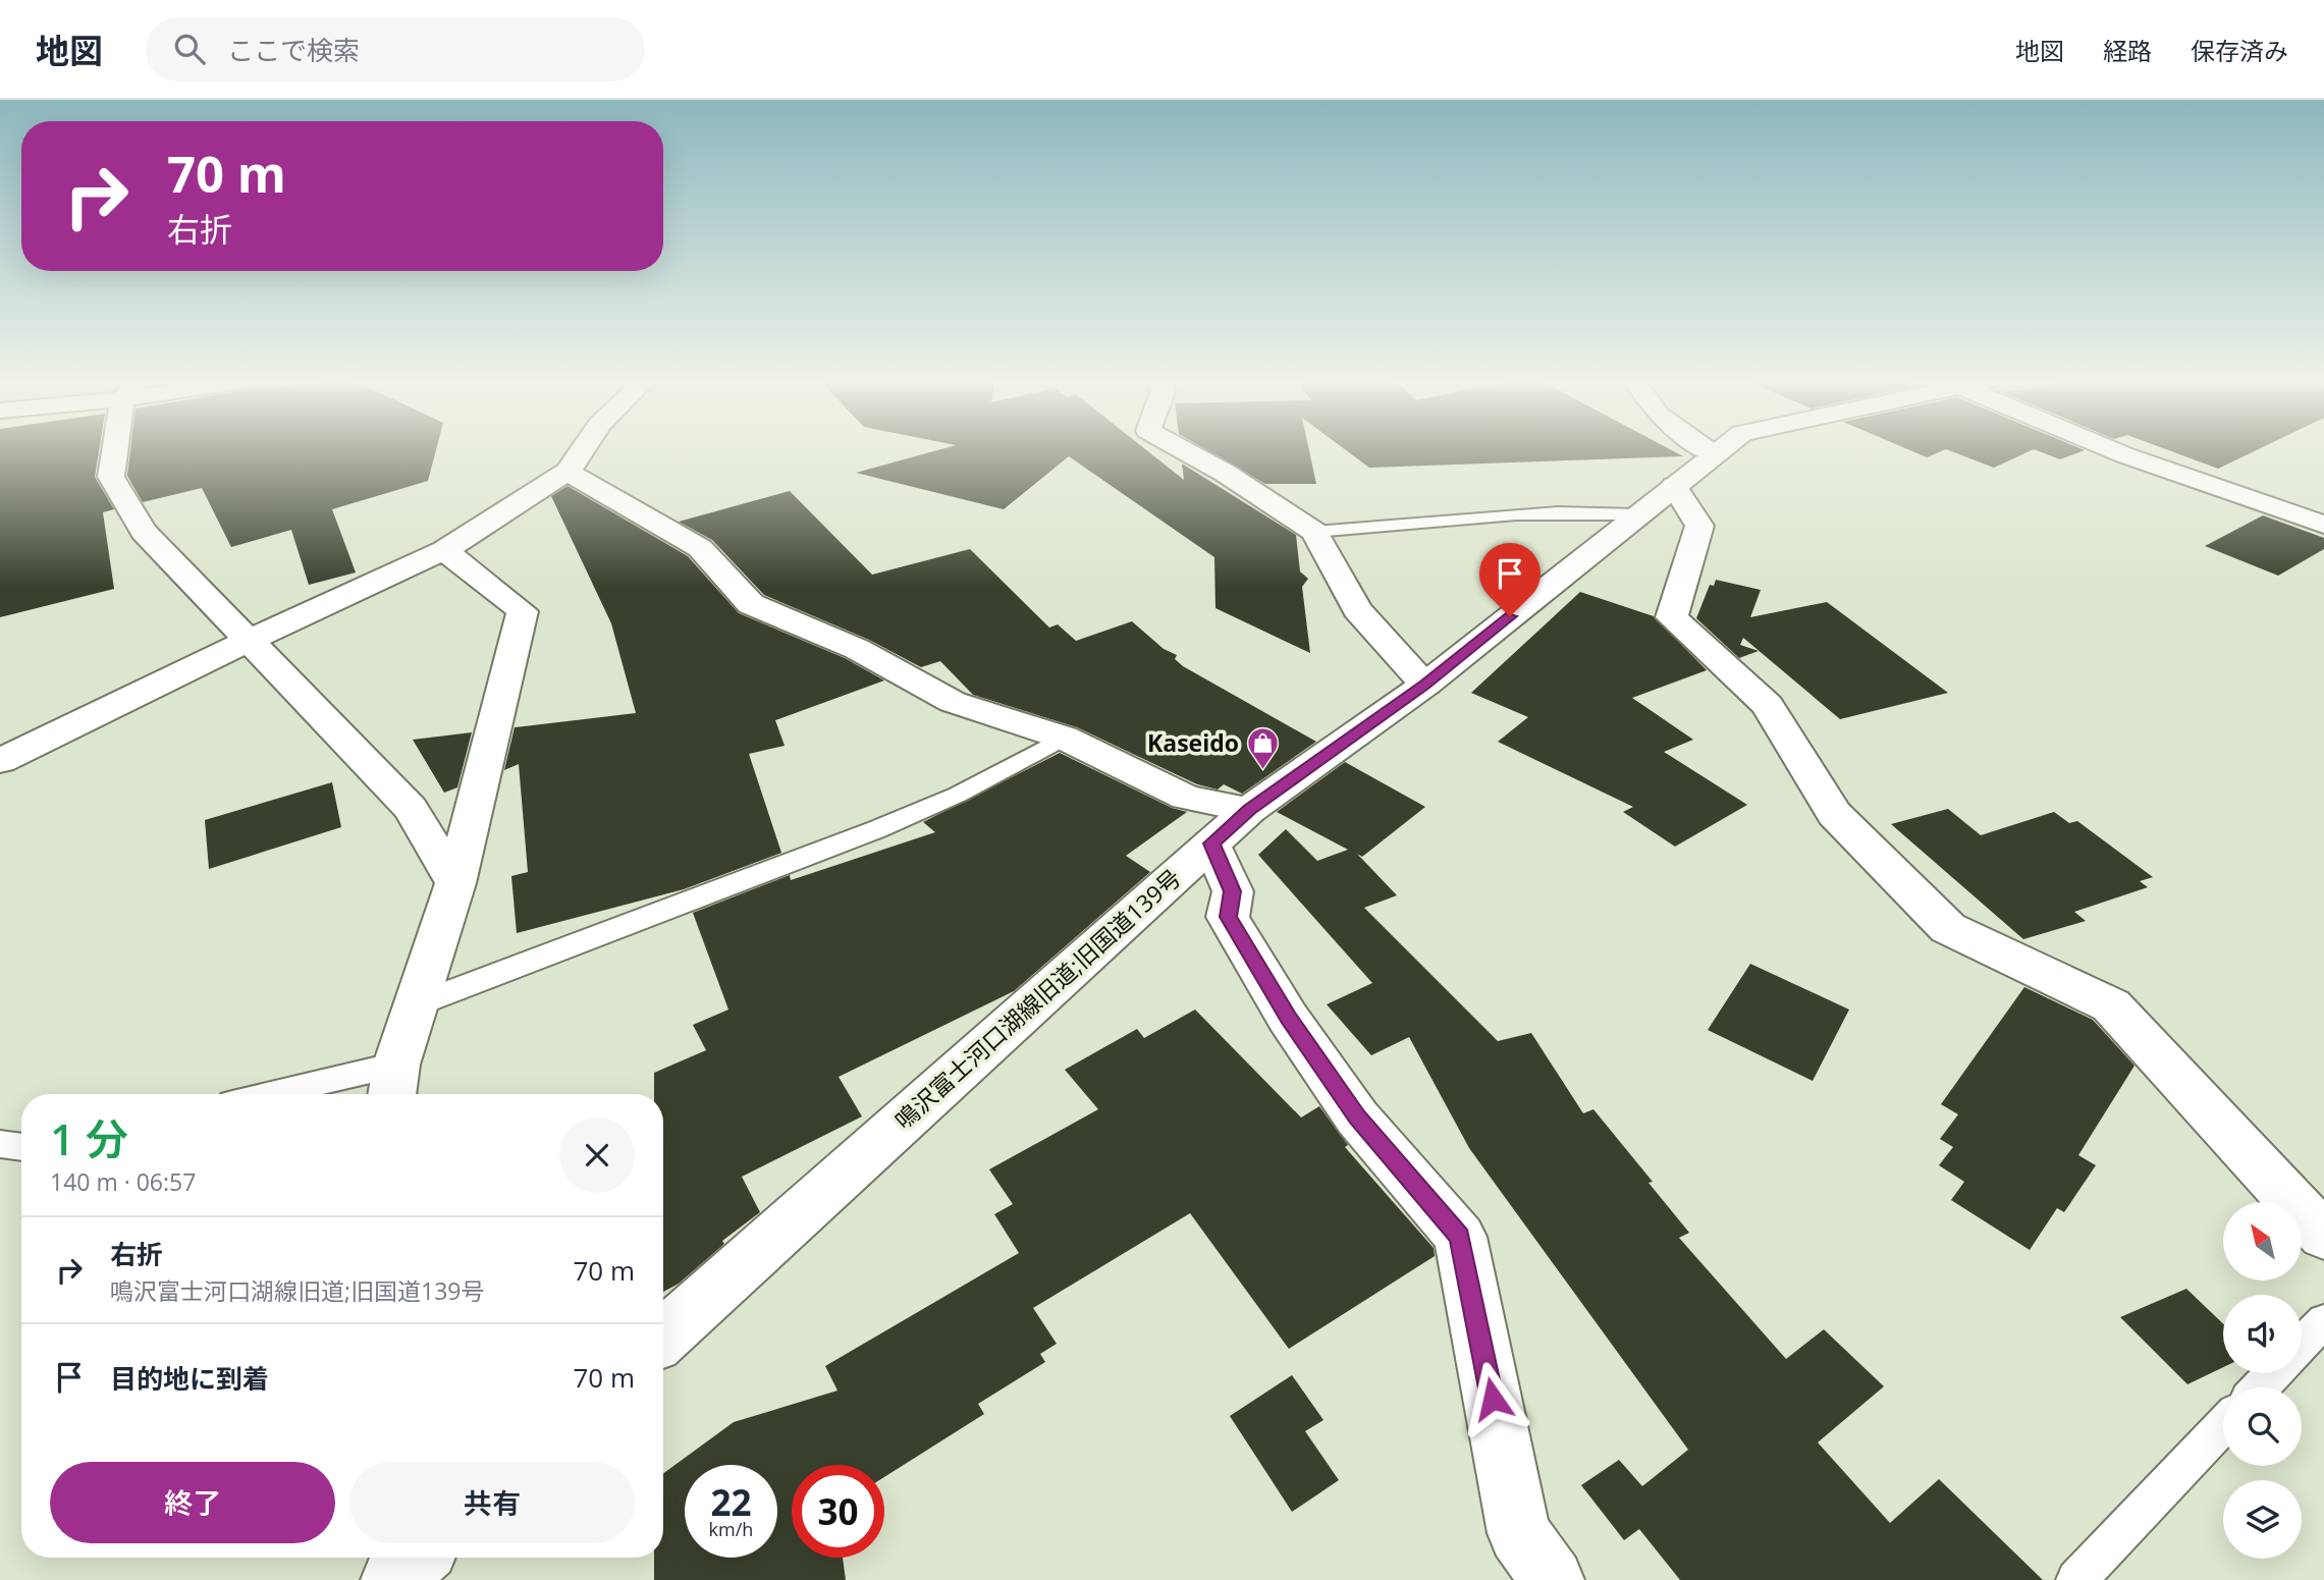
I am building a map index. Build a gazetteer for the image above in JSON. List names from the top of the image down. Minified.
{"streets":{"street":["鳴沢富士河口湖線旧道;旧国道139号"]},"places":{"shop":["Kaseido"]},"north":"top left","page":{"header":"地図","search":"ここで検索","nav":["地図","経路","保存済み"],"turn":["70 m","右折"],"heading":["1 分","140 m · 06:57"],"list":[{"name":"右折","note":"鳴沢富士河口湖線旧道;旧国道139号","value":"70 m"},{"name":"目的地に到着","value":"70 m"}],"buttons":["終了","共有"],"speed":"22 km/h","limit":"30"}}
